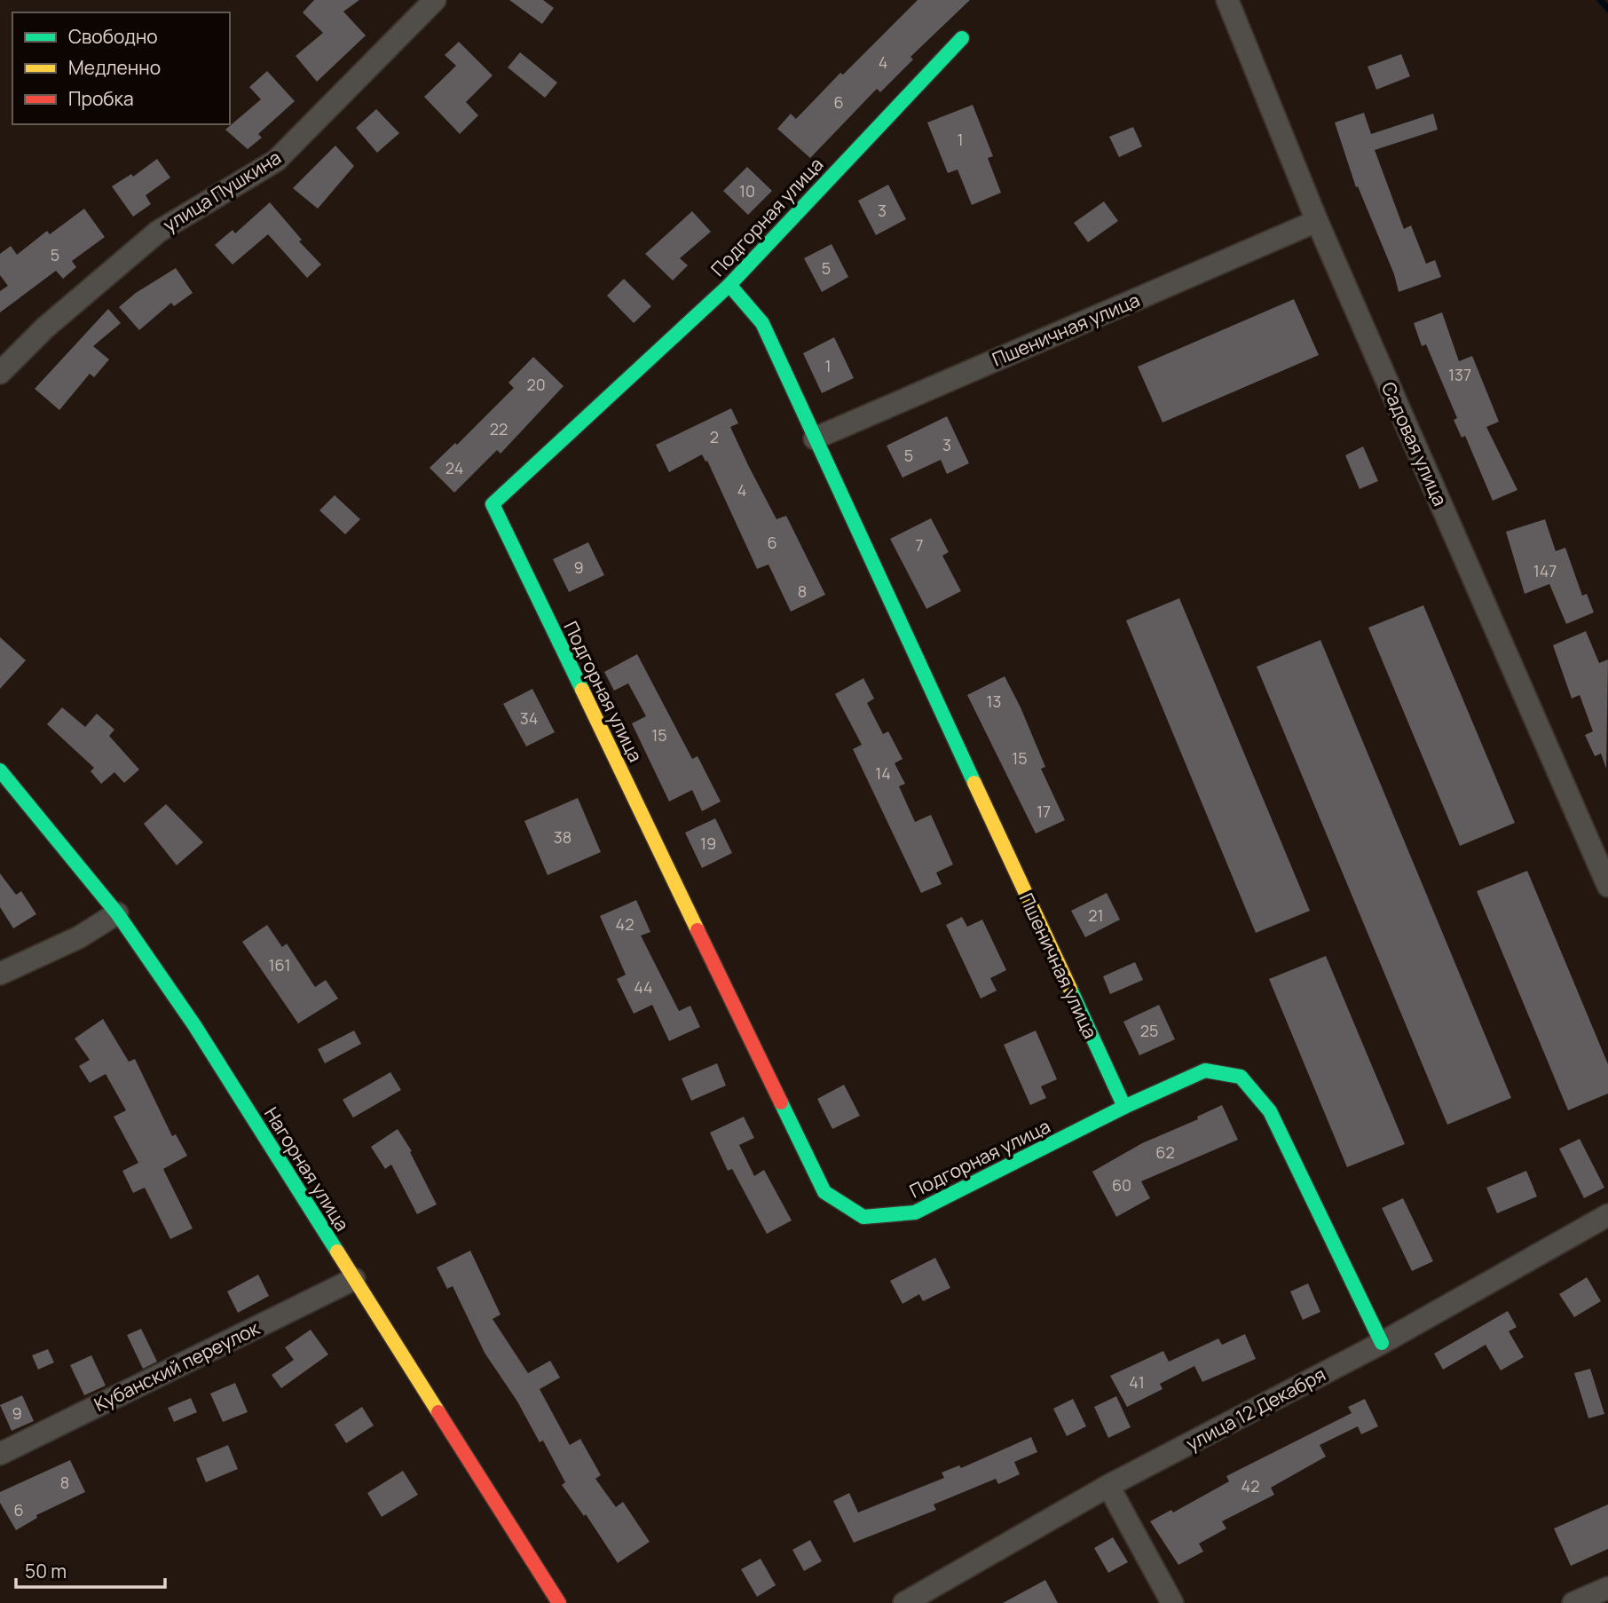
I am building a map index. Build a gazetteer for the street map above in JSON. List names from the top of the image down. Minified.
{"streets":{"street":["улица Пушкина","Подгорная улица","Пшеничная улица","Садовая улица","Нагорная улица","Кубанский переулок","улица 12 Декабря"]},"crossings":[["Подгорная улица","Пшеничная улица"],["Пшеничная улица","Садовая улица"],["Нагорная улица","Кубанский переулок"]],"house_numbers":["4","6","1","10","3","5","5","1","137","20","22","2","3","5","24","4","6","7","9","147","8","13","34","15","15","14","17","38","19","21","42","161","44","25","62","60","41","9","8","42","6"],"legend":["Свободно","Медленно","Пробка"],"scale_bar":"50 m"}
